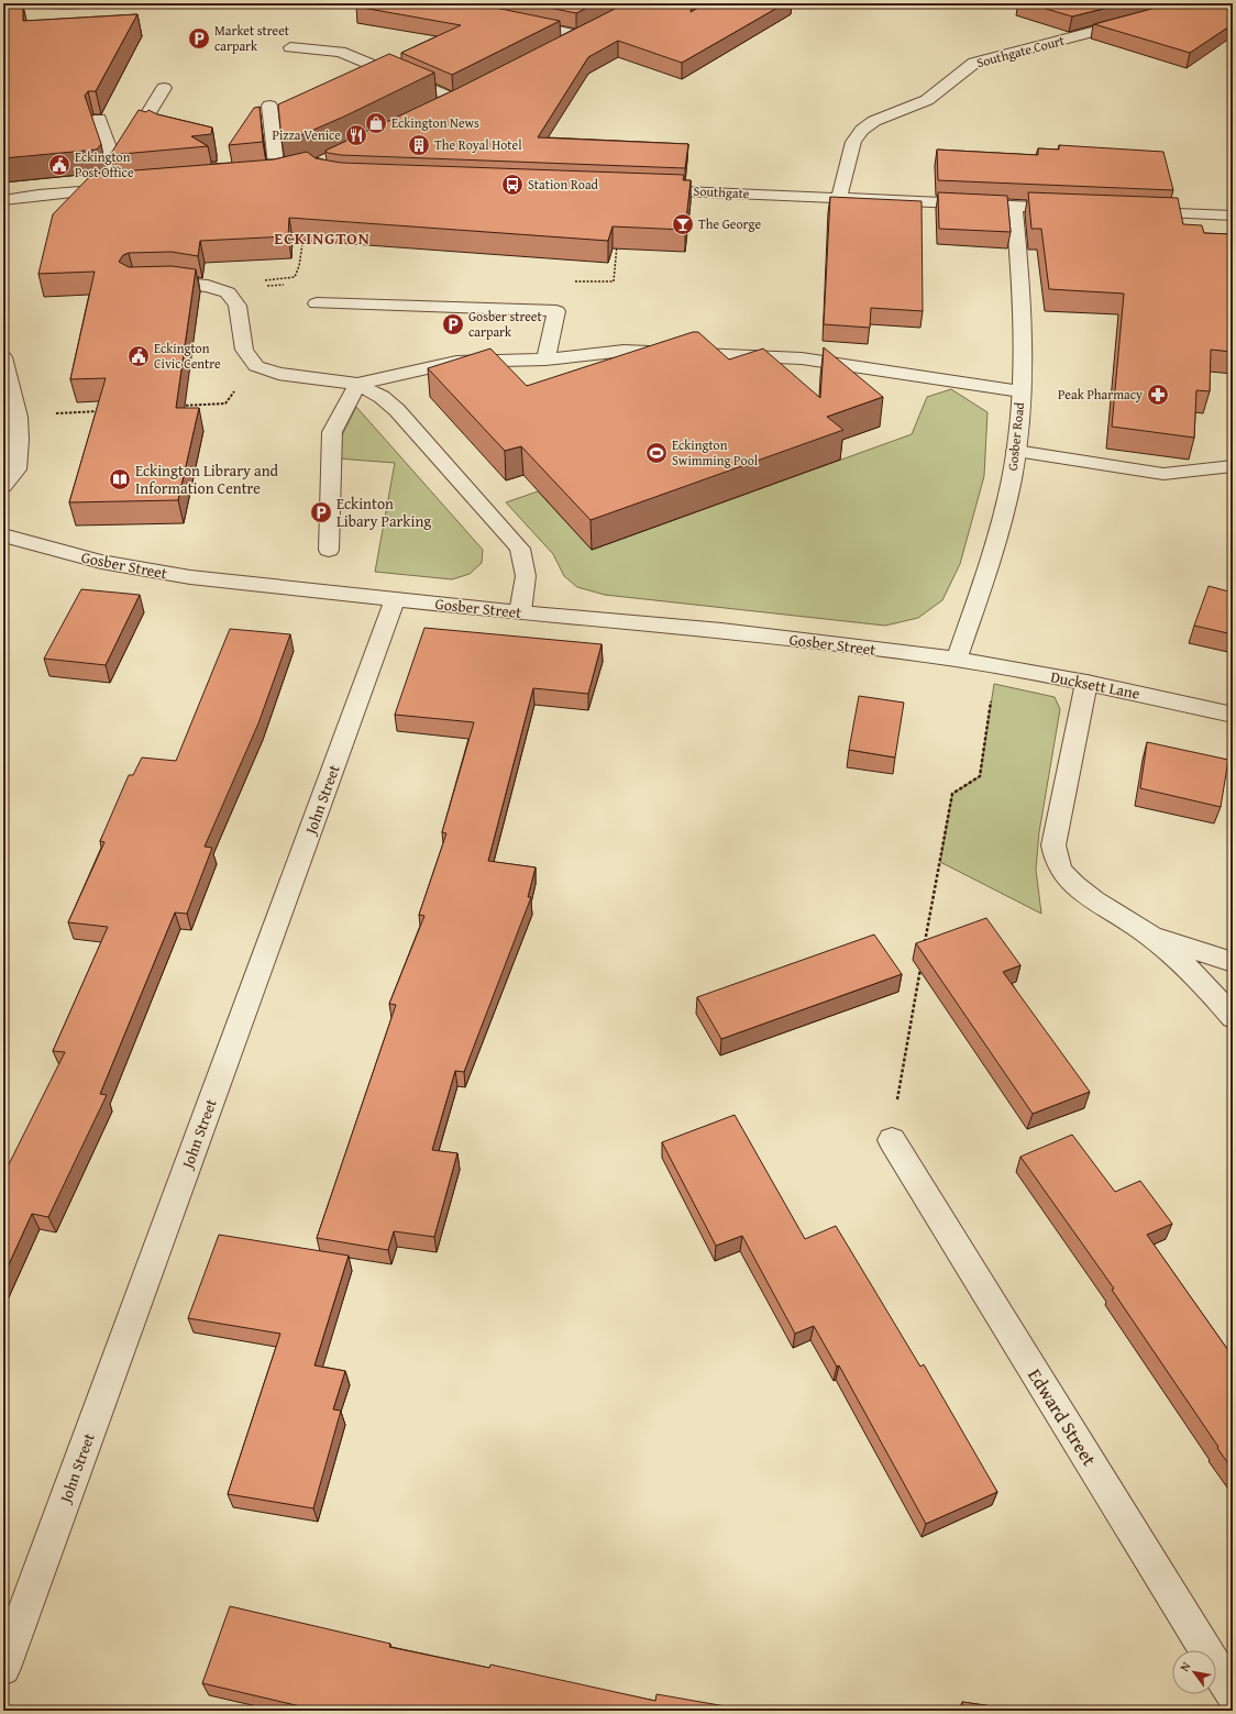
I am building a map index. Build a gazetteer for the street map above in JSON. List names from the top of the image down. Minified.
{"streets":{"street":["Southgate Court","Southgate","Gosber Road","Gosber Street","Ducksett Lane","John Street","Edward Street"]},"crossings":[["Southgate Court","Southgate"],["Southgate","Gosber Road"],["Gosber Road","Gosber Street"],["Gosber Road","Ducksett Lane"],["Gosber Street","Ducksett Lane"],["Gosber Street","John Street"]],"districts":["ECKINGTON"],"places":{"parking":["Market street carpark","Gosber street carpark","Eckinton Libary Parking"],"shop":["Eckington News"],"restaurant":["Pizza Venice"],"building":["The Royal Hotel"],"public building":["Eckington Post Office","Eckington Civic Centre"],"bus stop":["Station Road"],"bar":["The George"],"pharmacy":["Peak Pharmacy"],"sports":["Eckington Swimming Pool"],"library":["Eckington Library and Information Centre"]},"north":"top left"}
